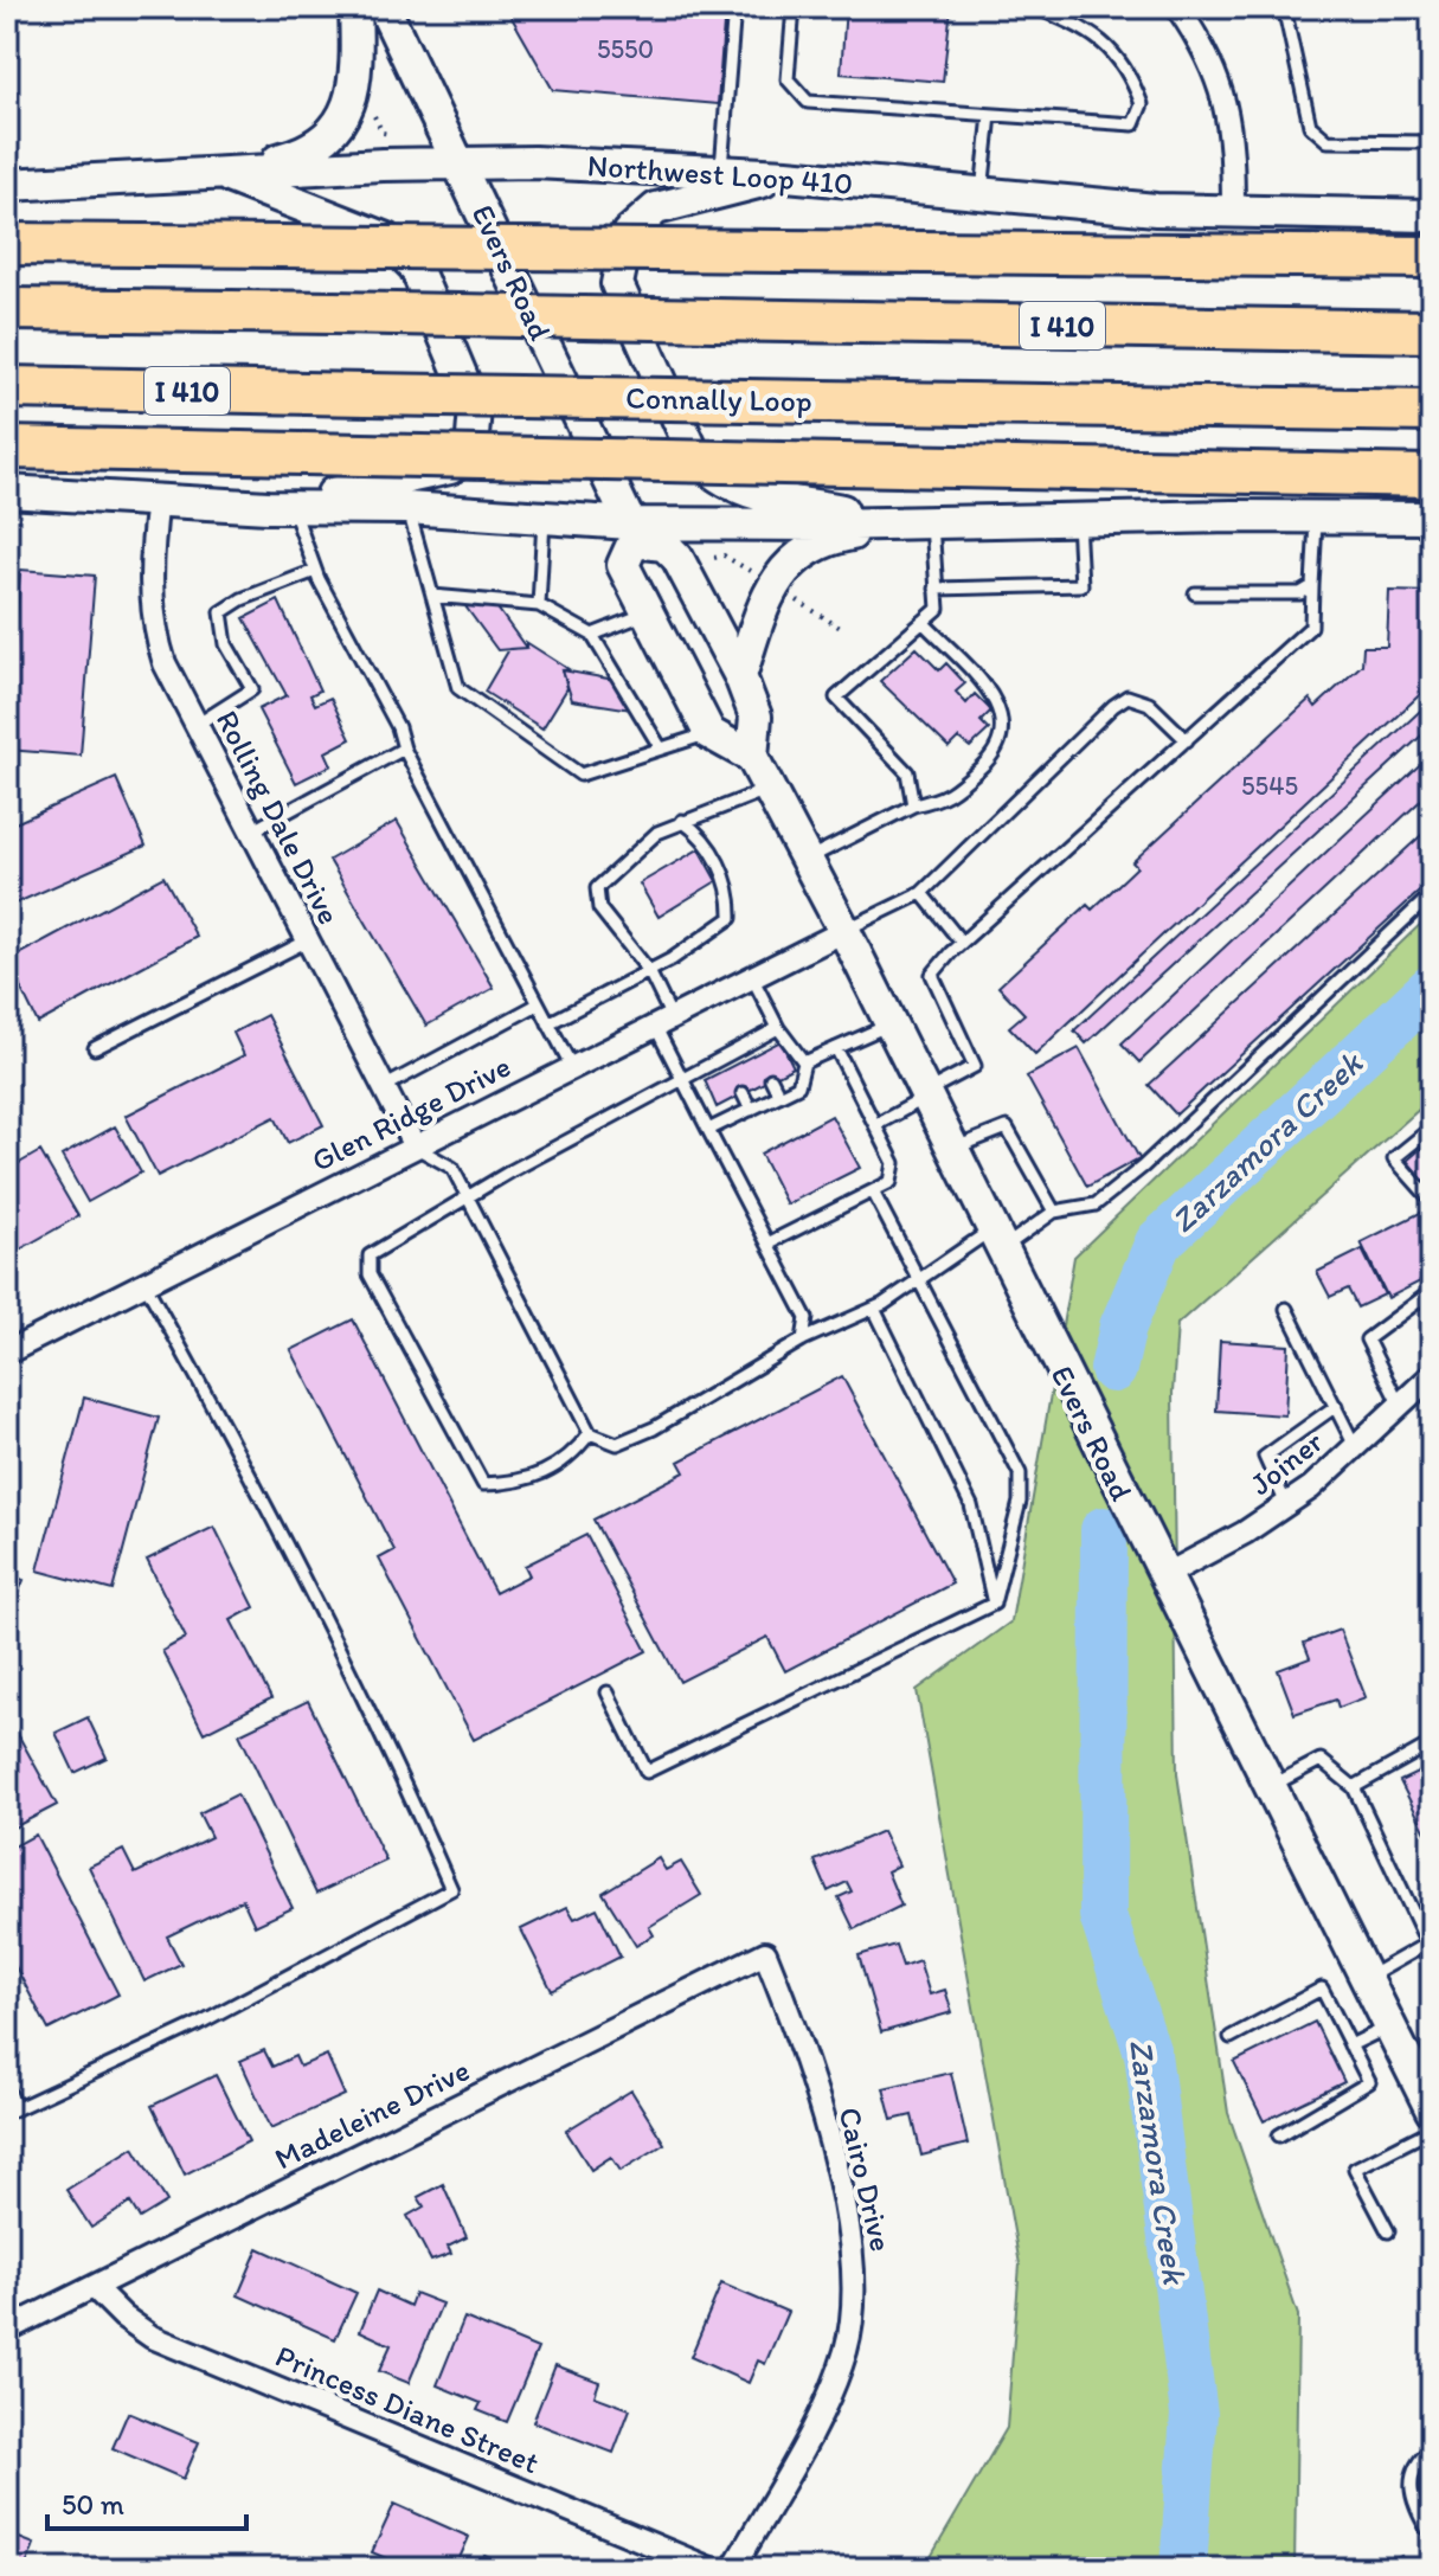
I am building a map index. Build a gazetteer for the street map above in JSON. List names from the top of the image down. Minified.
{"streets":{"highway":["I 410","Connally Loop"],"main road":["Northwest Loop 410","Evers Road"],"street":["Rolling Dale Drive","Glen Ridge Drive","Joiner","Madeleine Drive","Cairo Drive","Princess Diane Street"]},"crossings":[["Northwest Loop 410","Evers Road"],["Evers Road","Glen Ridge Drive"],["Evers Road","Joiner"],["Rolling Dale Drive","Glen Ridge Drive"],["Madeleine Drive","Cairo Drive"],["Madeleine Drive","Princess Diane Street"]],"water":["Zarzamora Creek"],"house_numbers":["5550","5545"],"scale_bar":"50 m"}
